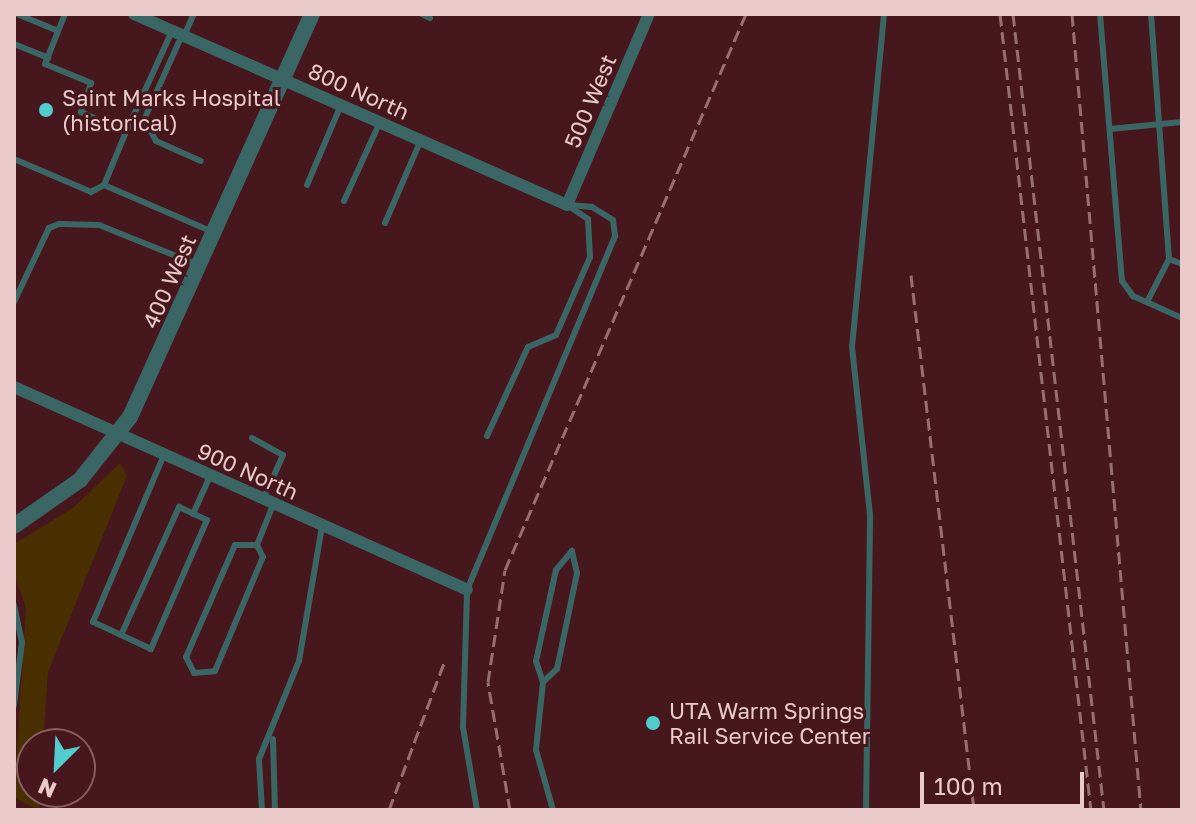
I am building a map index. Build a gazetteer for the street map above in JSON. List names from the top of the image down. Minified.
{"streets":{"street":["800 North","500 West","400 West","900 North"]},"crossings":[["800 North","500 West"],["800 North","400 West"],["400 West","900 North"]],"places":["Saint Marks Hospital (historical)","UTA Warm Springs Rail Service Center"],"scale_bar":"100 m","north":"bottom left"}
